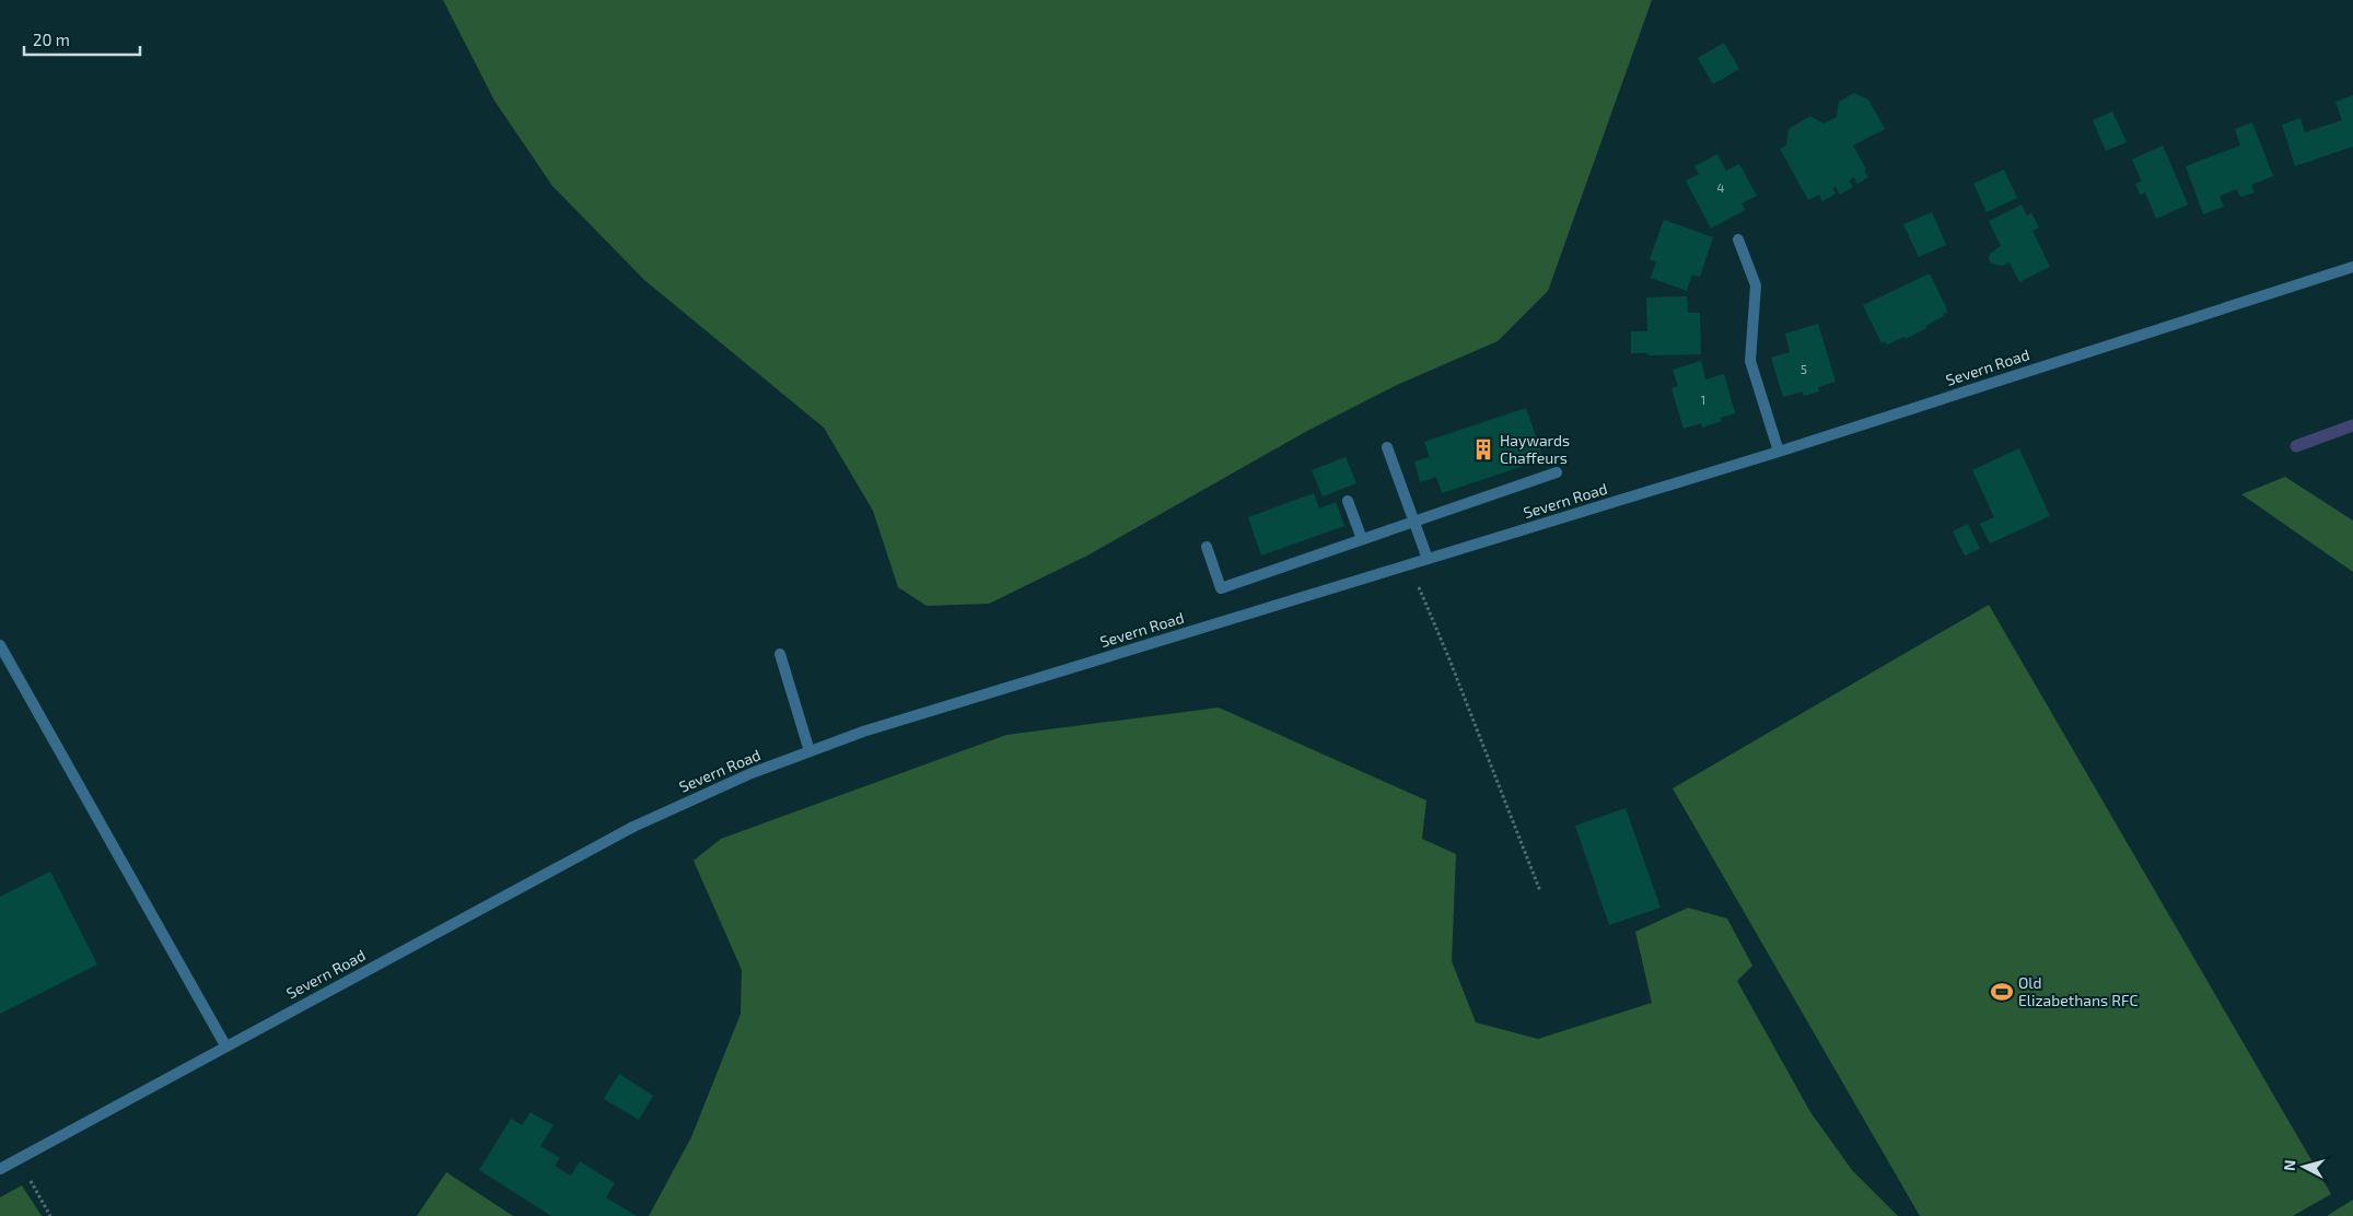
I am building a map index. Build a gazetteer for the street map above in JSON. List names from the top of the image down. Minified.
{"streets":{"street":["Severn Road"]},"places":{"building":["Haywards Chaffeurs"],"sports":["Old Elizabethans RFC"]},"house_numbers":["4","5","1"],"scale_bar":"20 m","north":"left"}
